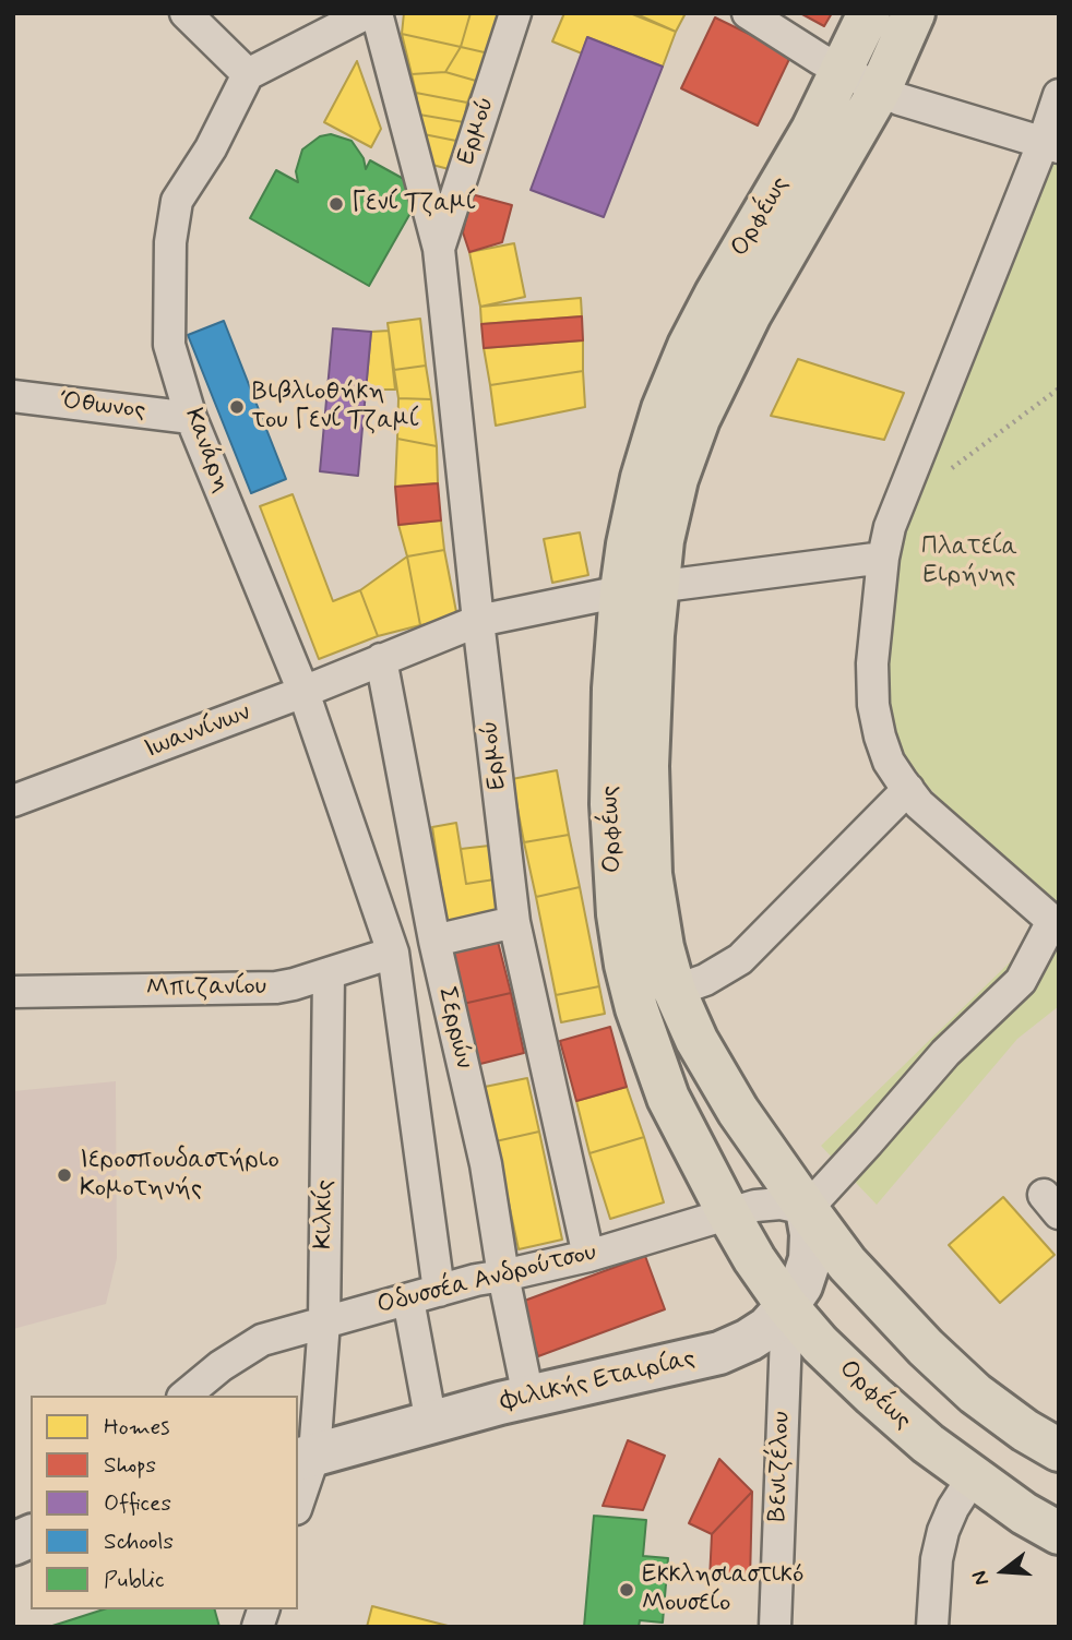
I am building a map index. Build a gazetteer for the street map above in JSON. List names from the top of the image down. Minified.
{"streets":{"main road":["Ορφέως"],"street":["Ερμού","Όθωνος","Κανάρη","Ιωαννίνων","Μπιζανίου","Σερρών","Κιλκίς","Οδυσσέα Ανδρούτσου","Φιλικής Εταιρίας","Βενιζέλου"]},"crossings":[["Ερμού","Ιωαννίνων"],["Ερμού","Οδυσσέα Ανδρούτσου"],["Ορφέως","Ιωαννίνων"],["Ορφέως","Οδυσσέα Ανδρούτσου"],["Ορφέως","Φιλικής Εταιρίας"],["Ορφέως","Βενιζέλου"],["Όθωνος","Κανάρη"],["Κανάρη","Ιωαννίνων"],["Κανάρη","Μπιζανίου"],["Ιωαννίνων","Σερρών"],["Μπιζανίου","Κιλκίς"],["Σερρών","Οδυσσέα Ανδρούτσου"],["Σερρών","Φιλικής Εταιρίας"],["Κιλκίς","Οδυσσέα Ανδρούτσου"],["Κιλκίς","Φιλικής Εταιρίας"],["Οδυσσέα Ανδρούτσου","Φιλικής Εταιρίας"],["Φιλικής Εταιρίας","Βενιζέλου"]],"parks":["Πλατεία Ειρήνης"],"places":["Γενί Τζαμί","Βιβλιοθήκη του Γενί Τζαμί","Ιεροσπουδαστήριο Κομοτηνής","Εκκλησιαστικό Μουσείο"],"legend":["Homes","Shops","Offices","Schools","Public"],"north":"left"}
